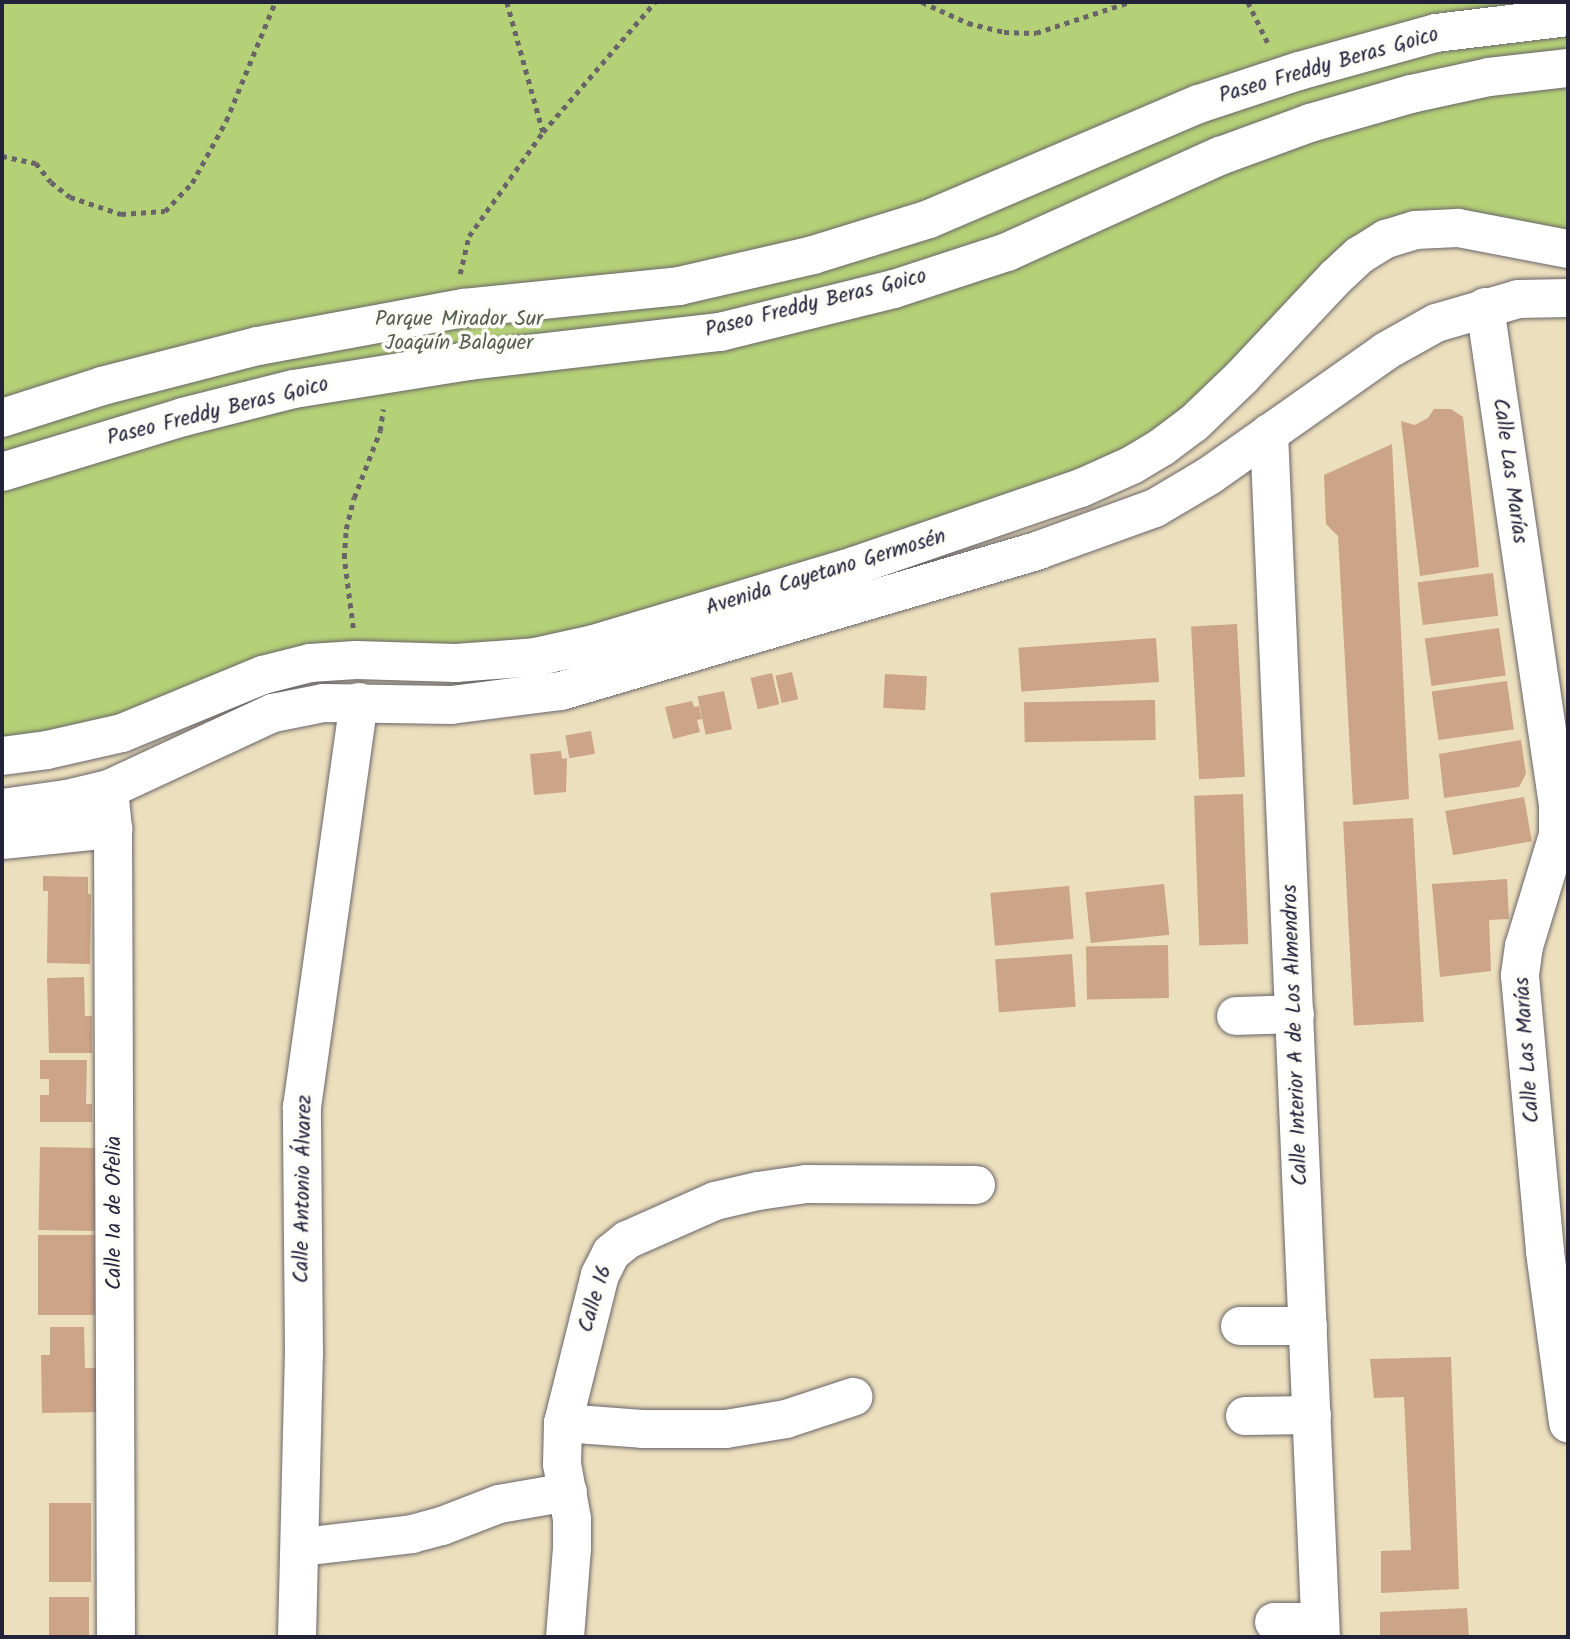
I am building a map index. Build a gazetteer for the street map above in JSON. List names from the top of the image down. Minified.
{"streets":{"street":["Paseo Freddy Beras Goico","Calle Las Marías","Avenida Cayetano Germosén","Calle Interior A de Los Almendros","Calle Antonio Álvarez","Calle 1a de Ofelia","Calle 16"]},"crossings":[["Calle Las Marías","Avenida Cayetano Germosén"],["Avenida Cayetano Germosén","Calle Interior A de Los Almendros"],["Avenida Cayetano Germosén","Calle Antonio Álvarez"],["Avenida Cayetano Germosén","Calle 1a de Ofelia"]],"parks":["Parque Mirador Sur Joaquín Balaguer"]}
